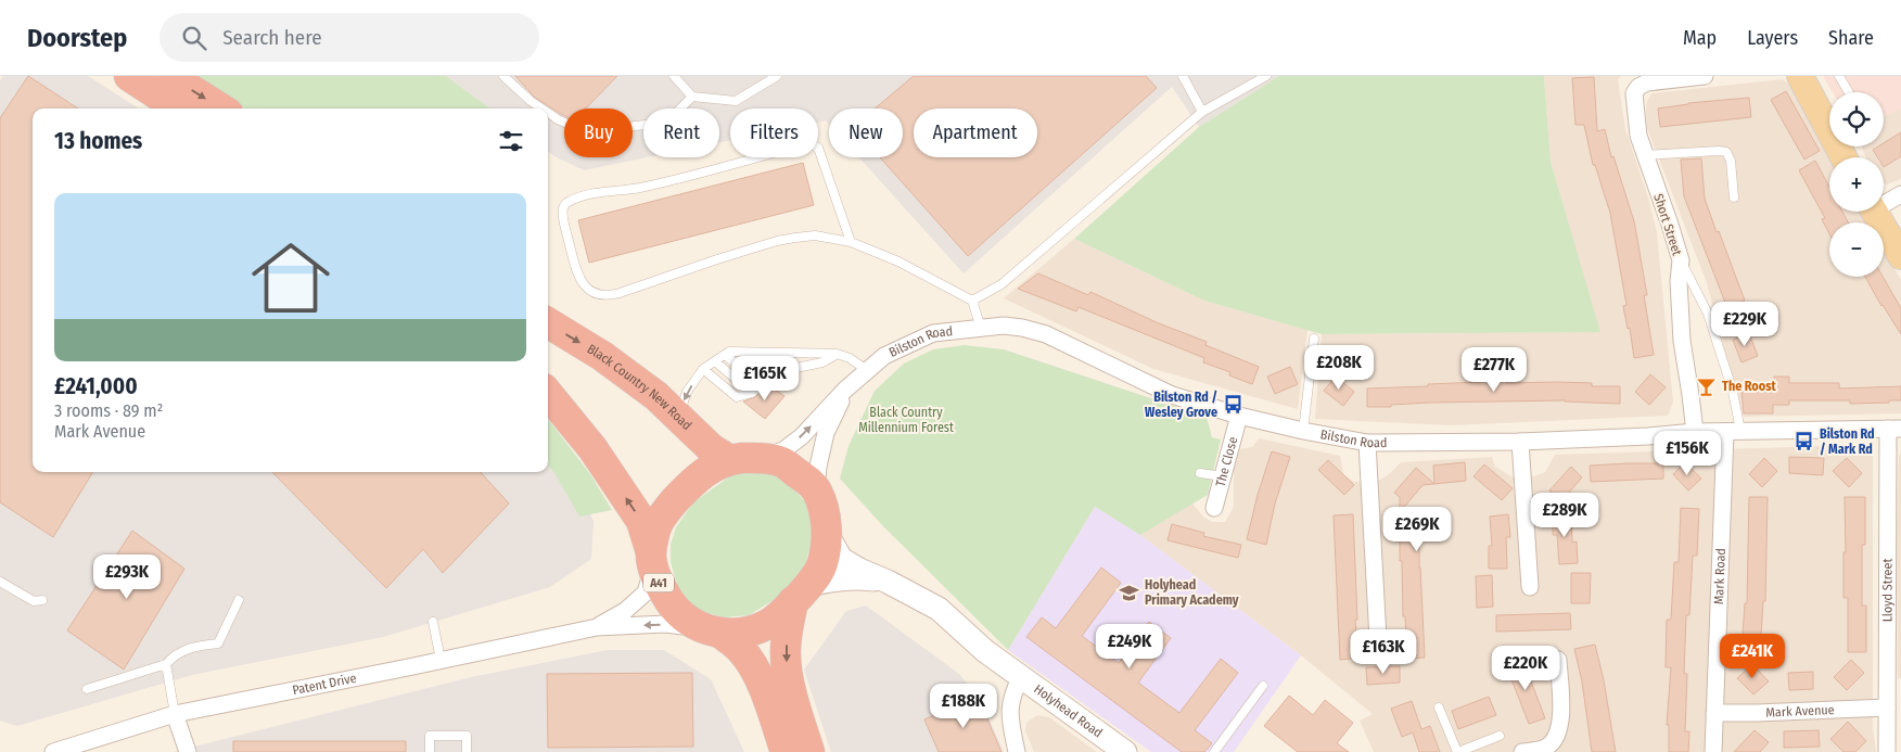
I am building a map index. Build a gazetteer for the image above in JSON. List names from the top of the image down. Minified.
{"streets":{"highway":["Black Country New Road","A41"],"street":["Short Street","Bilston Road","The Close","Mark Road","Lloyd Street","Patent Drive","Holyhead Road","Mark Avenue"]},"crossings":[["Short Street","Bilston Road"],["Bilston Road","Black Country New Road"],["Bilston Road","The Close"],["Bilston Road","Mark Road"],["Bilston Road","A41"],["Bilston Road","Lloyd Street"],["Bilston Road","Patent Drive"],["Bilston Road","Holyhead Road"],["Black Country New Road","A41"],["Black Country New Road","Patent Drive"],["Black Country New Road","Holyhead Road"],["Mark Road","Mark Avenue"],["A41","Patent Drive"],["A41","Holyhead Road"],["Lloyd Street","Mark Avenue"],["Patent Drive","Holyhead Road"]],"parks":["Black Country Millennium Forest"],"places":{"bar":["The Roost"],"bus stop":["Bilston Rd / Wesley Grove","Bilston Rd / Mark Rd"],"school or university":["Holyhead Primary Academy"]},"page":{"header":"Doorstep","search":"Search here","nav":["Map","Layers","Share"],"map_buttons":["+","−"],"chip":["Buy","Rent","Filters","New","Apartment"],"heading":"13 homes","list":[{"name":"£241,000","note":"3 rooms · 89 m² · Mark Avenue"}],"price":["£229K","£208K","£277K","£165K","£156K","£289K","£269K","£293K","£249K","£163K","£241K","£220K","£188K"]}}
